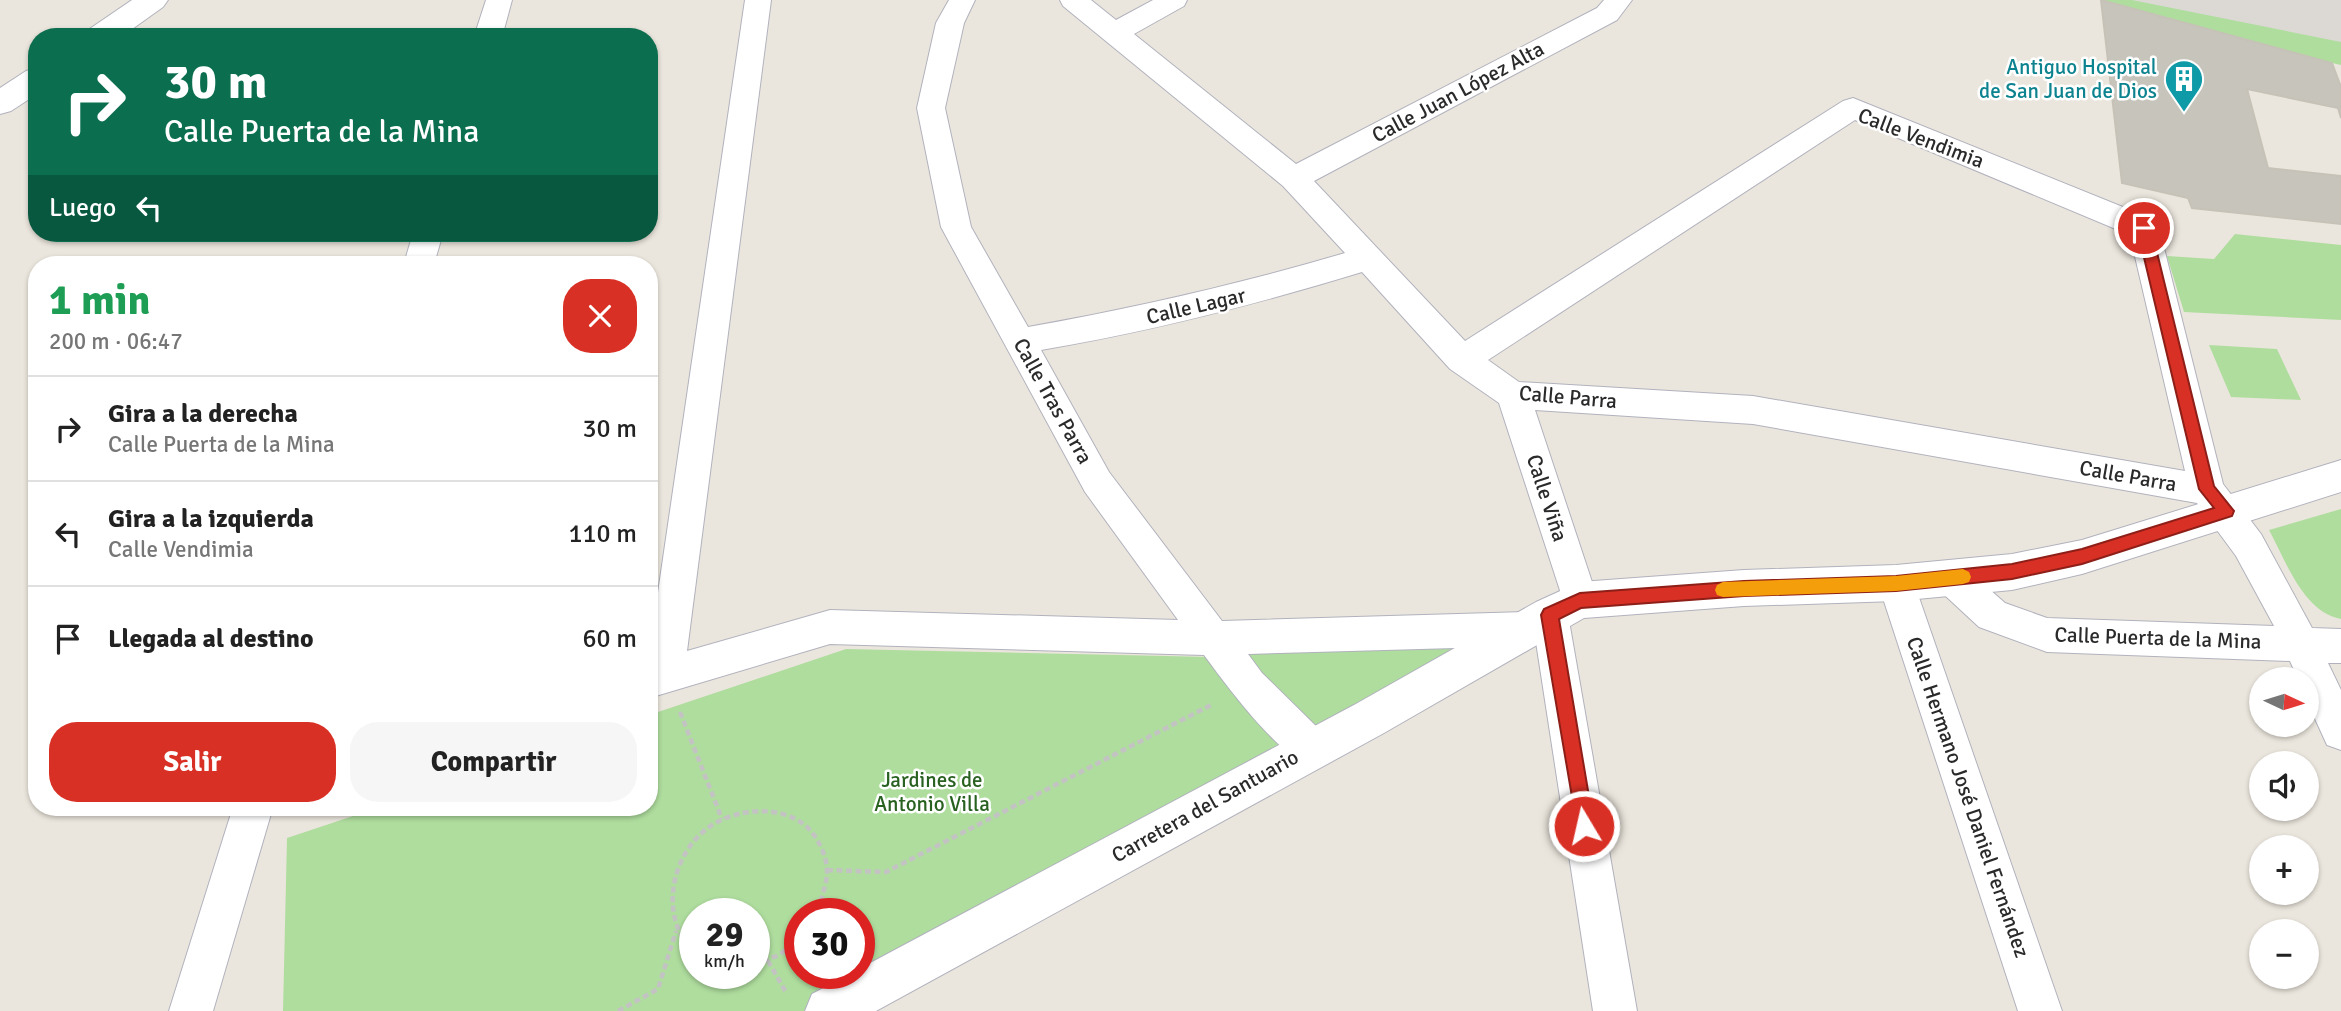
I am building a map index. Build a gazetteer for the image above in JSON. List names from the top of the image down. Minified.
{"streets":{"street":["Calle Juan López Alta","Calle Vendimia","Calle Lagar","Calle Parra","Calle Tras Parra","Calle Viña","Calle Puerta de la Mina","Calle Hermano José Daniel Fernández","Carretera del Santuario"]},"crossings":[["Calle Juan López Alta","Calle Parra"],["Calle Vendimia","Calle Parra"],["Calle Lagar","Calle Parra"],["Calle Lagar","Calle Tras Parra"],["Calle Parra","Calle Viña"],["Calle Tras Parra","Carretera del Santuario"],["Calle Viña","Carretera del Santuario"]],"parks":["Jardines de Antonio Villa"],"places":{"building":["Antiguo Hospital de San Juan de Dios"]},"north":"right","page":{"turn":["30 m","Calle Puerta de la Mina"],"then":"Luego","heading":["1 min","200 m · 06:47"],"list":[{"name":"Gira a la derecha","note":"Calle Puerta de la Mina","value":"30 m"},{"name":"Gira a la izquierda","note":"Calle Vendimia","value":"110 m"},{"name":"Llegada al destino","value":"60 m"}],"map_buttons":["+","−"],"buttons":["Salir","Compartir"],"speed":"29 km/h","limit":"30"}}
